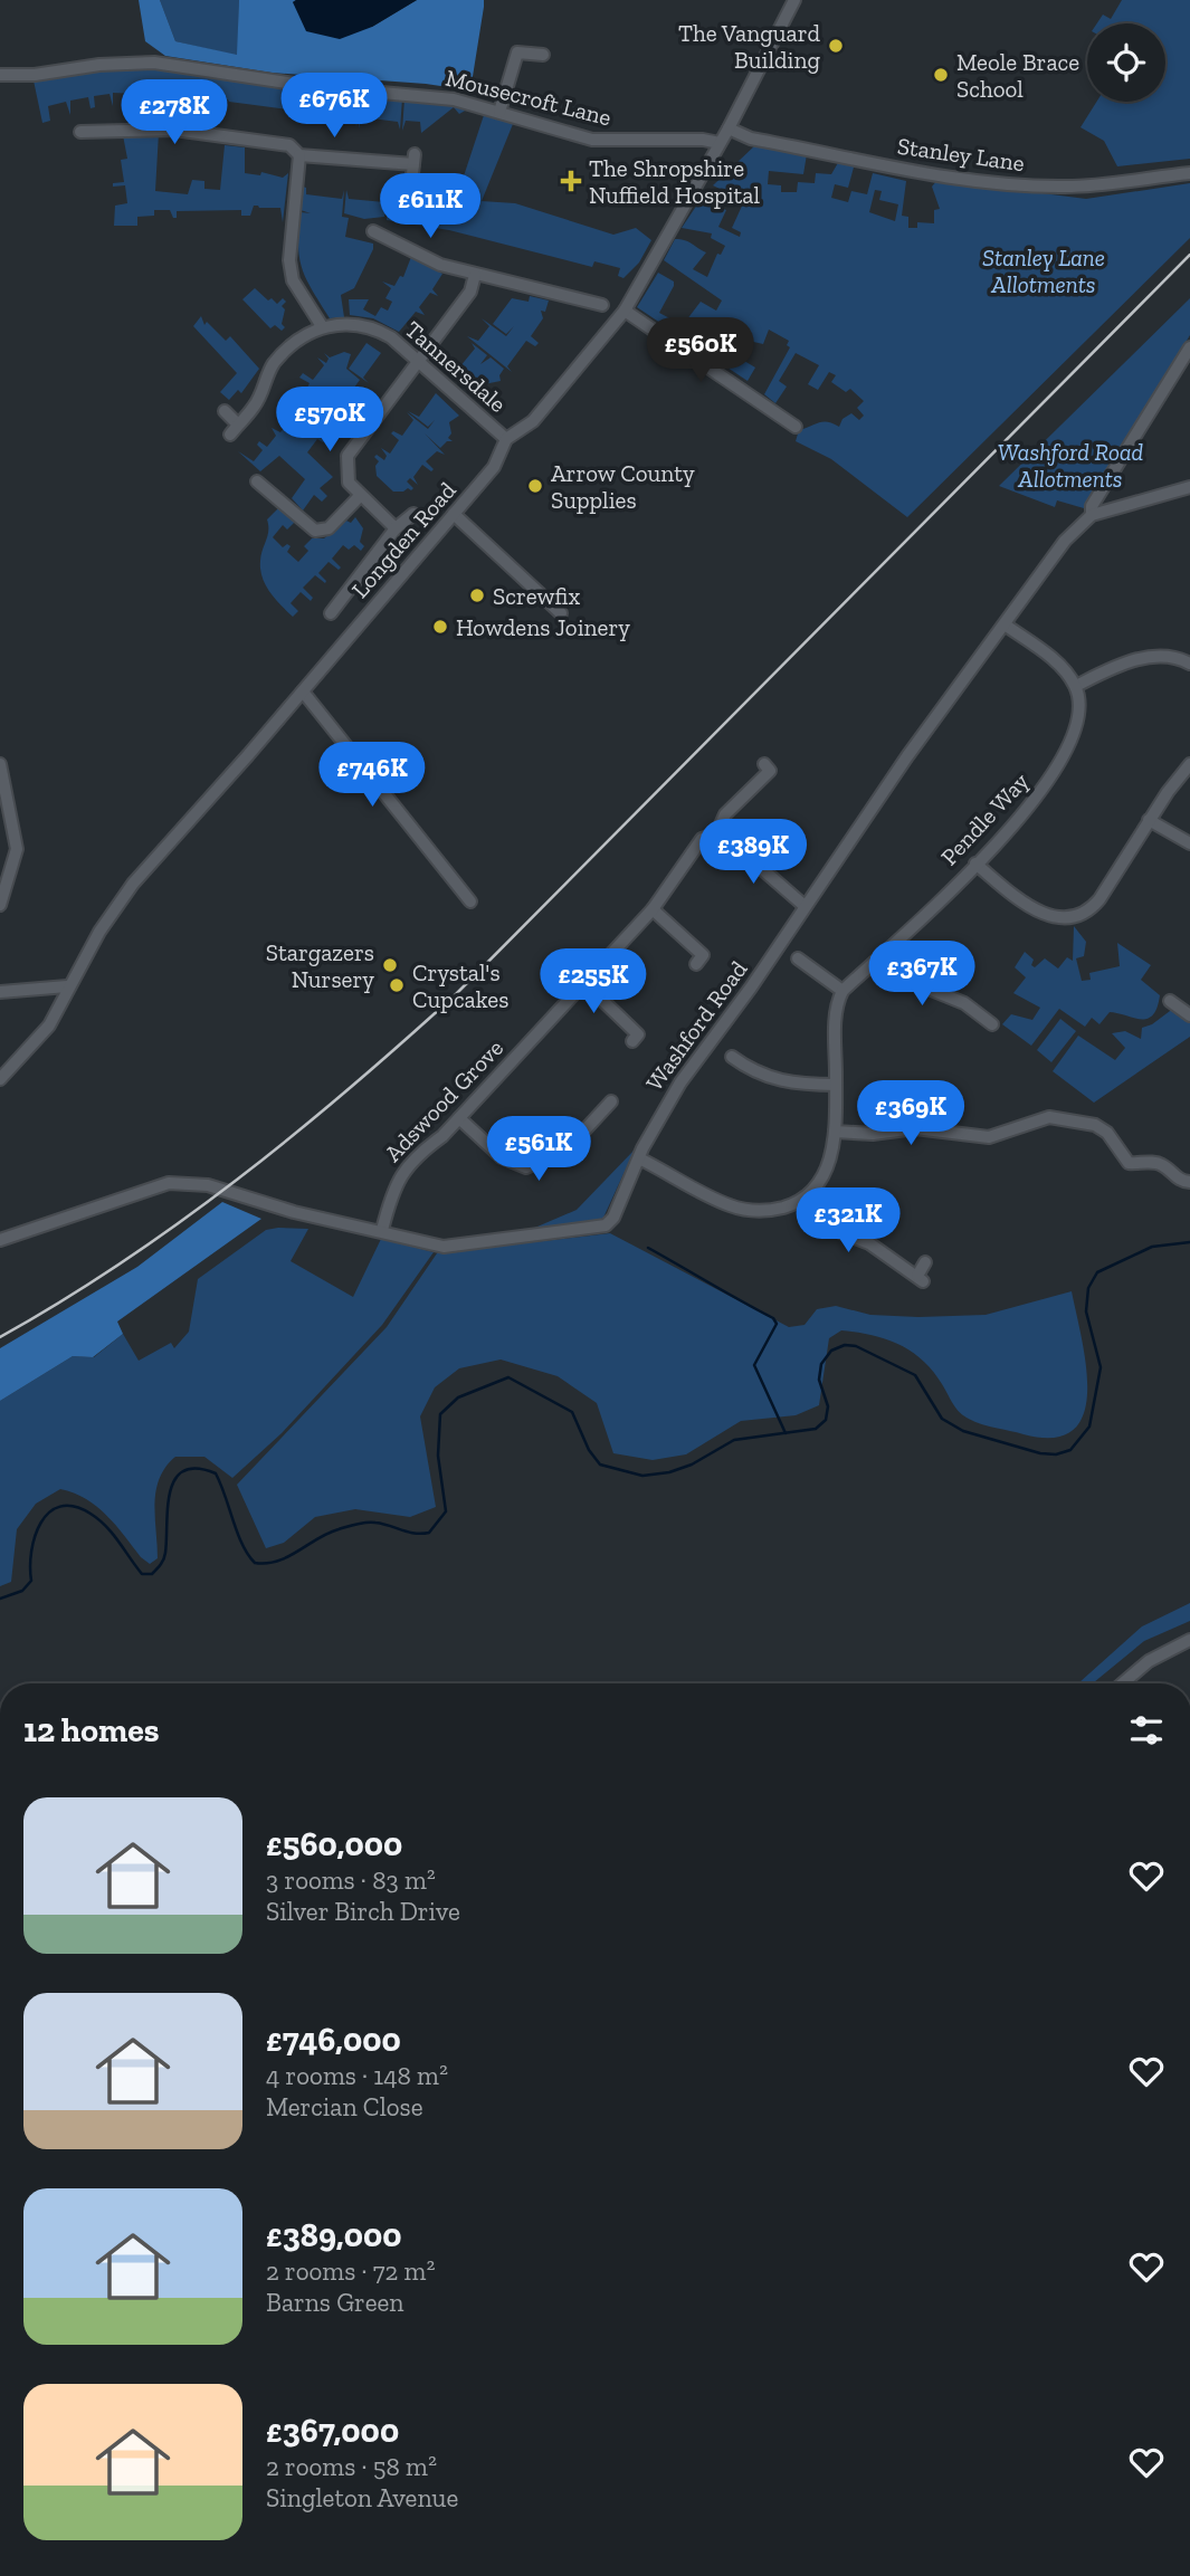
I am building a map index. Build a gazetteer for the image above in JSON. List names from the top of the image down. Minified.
{"streets":{"street":["Mousecroft Lane","Stanley Lane","Tannersdale","Longden Road","Pendle Way","Washford Road","Adswood Grove"]},"crossings":[["Mousecroft Lane","Longden Road"],["Stanley Lane","Longden Road"],["Tannersdale","Longden Road"],["Washford Road","Adswood Grove"]],"parks":["Stanley Lane Allotments","Washford Road Allotments"],"places":{"other":["The Vanguard Building","Meole Brace School","Arrow County Supplies","Screwfix","Howdens Joinery","Stargazers Nursery","Crystal's Cupcakes"],"health":["The Shropshire Nuffield Hospital"]},"page":{"price":["£676K","£278K","£611K","£560K","£570K","£746K","£389K","£367K","£255K","£369K","£561K","£321K"],"heading":"12 homes","list":[{"name":"£560,000","note":"3 rooms · 83 m² · Silver Birch Drive"},{"name":"£746,000","note":"4 rooms · 148 m² · Mercian Close"},{"name":"£389,000","note":"2 rooms · 72 m² · Barns Green"},{"name":"£367,000","note":"2 rooms · 58 m² · Singleton Avenue"}]}}
